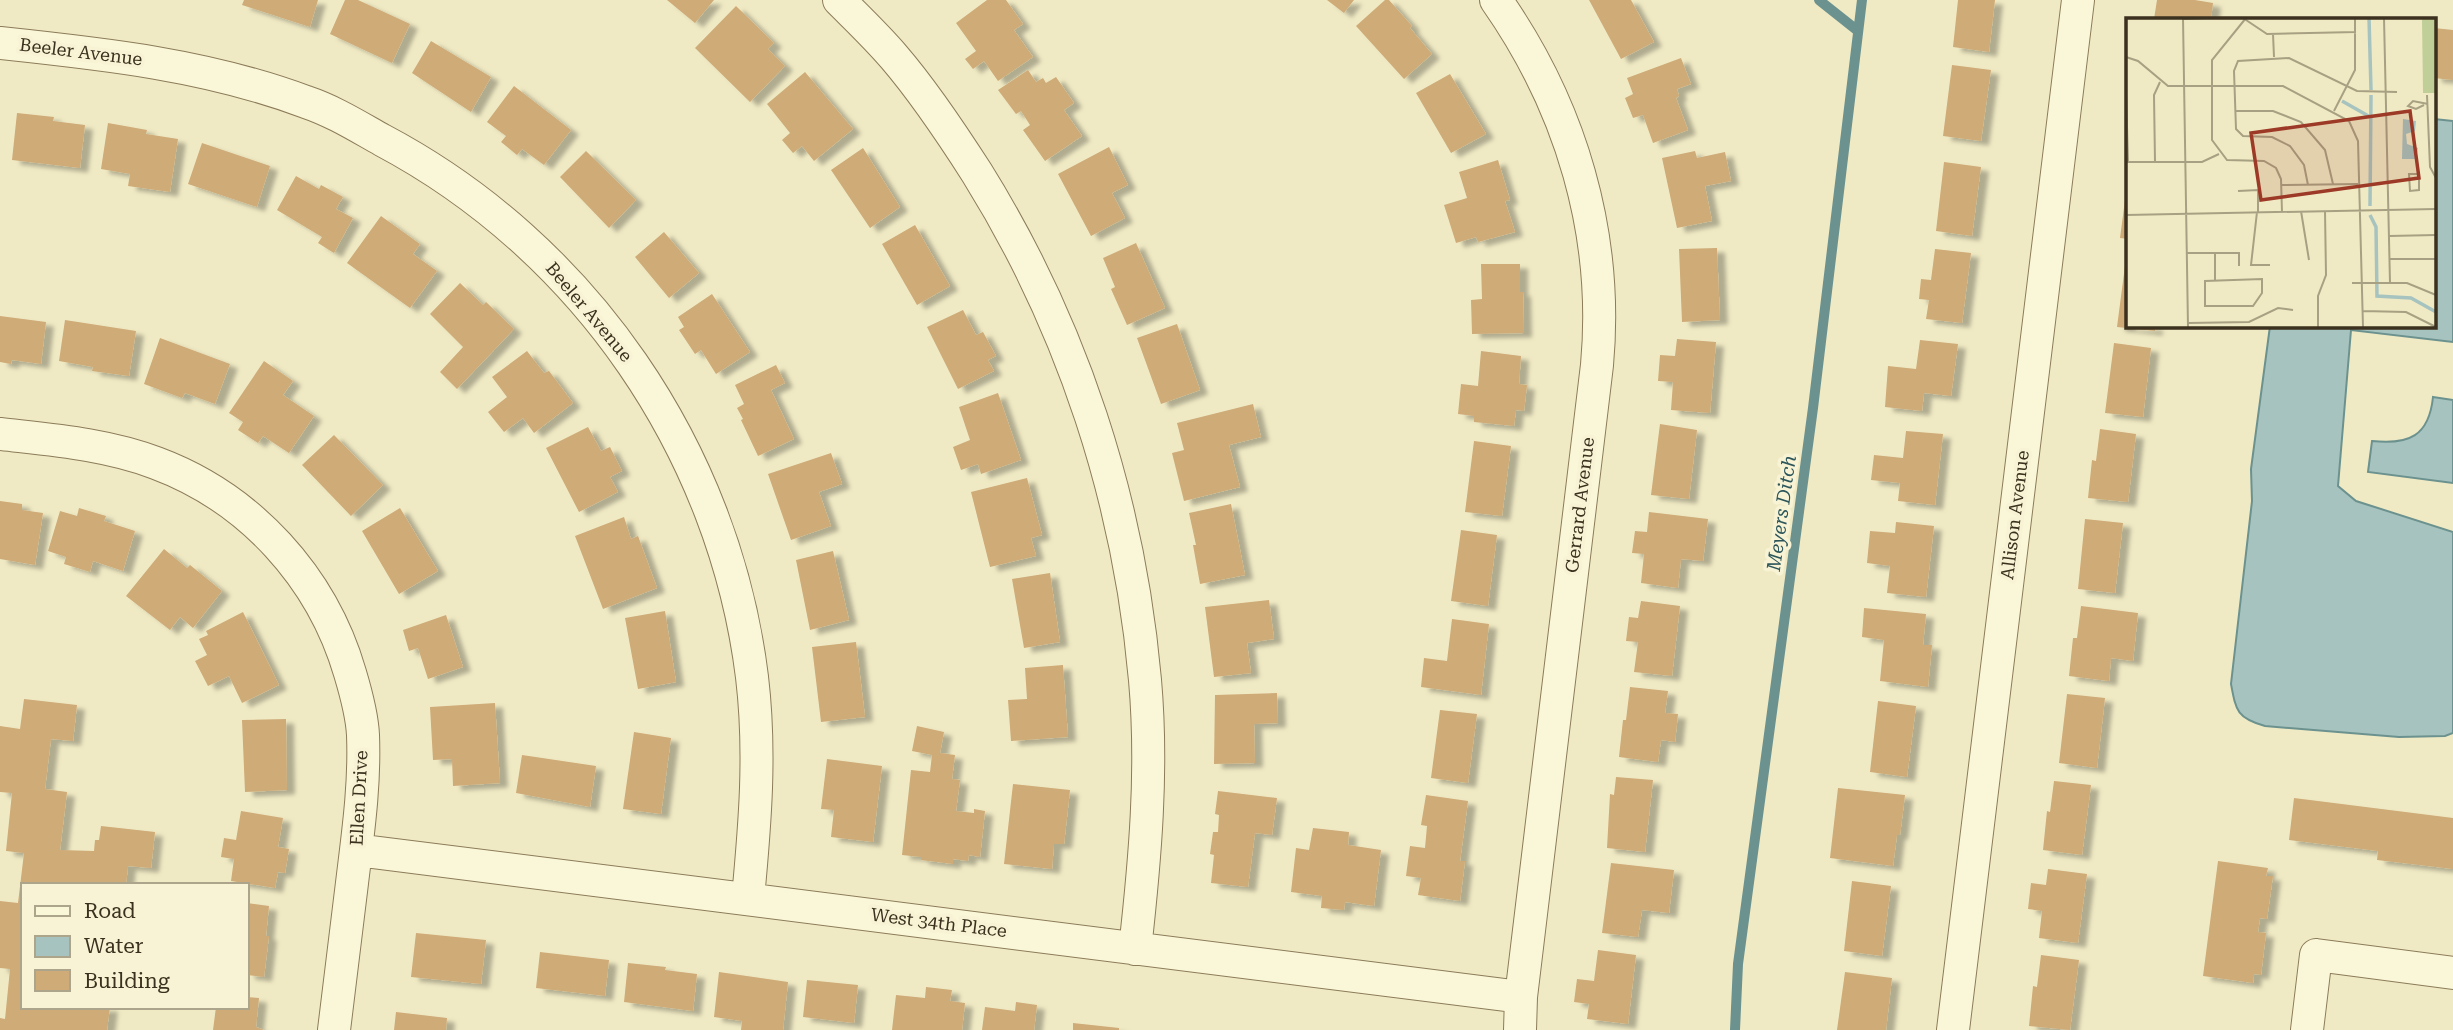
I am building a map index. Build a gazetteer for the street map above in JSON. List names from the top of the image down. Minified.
{"streets":{"street":["Beeler Avenue","Gerrard Avenue","Allison Avenue","Ellen Drive","West 34th Place"]},"crossings":[["Beeler Avenue","West 34th Place"],["Gerrard Avenue","West 34th Place"],["Ellen Drive","West 34th Place"]],"water":["Meyers Ditch"],"legend":["Road","Water","Building"]}
